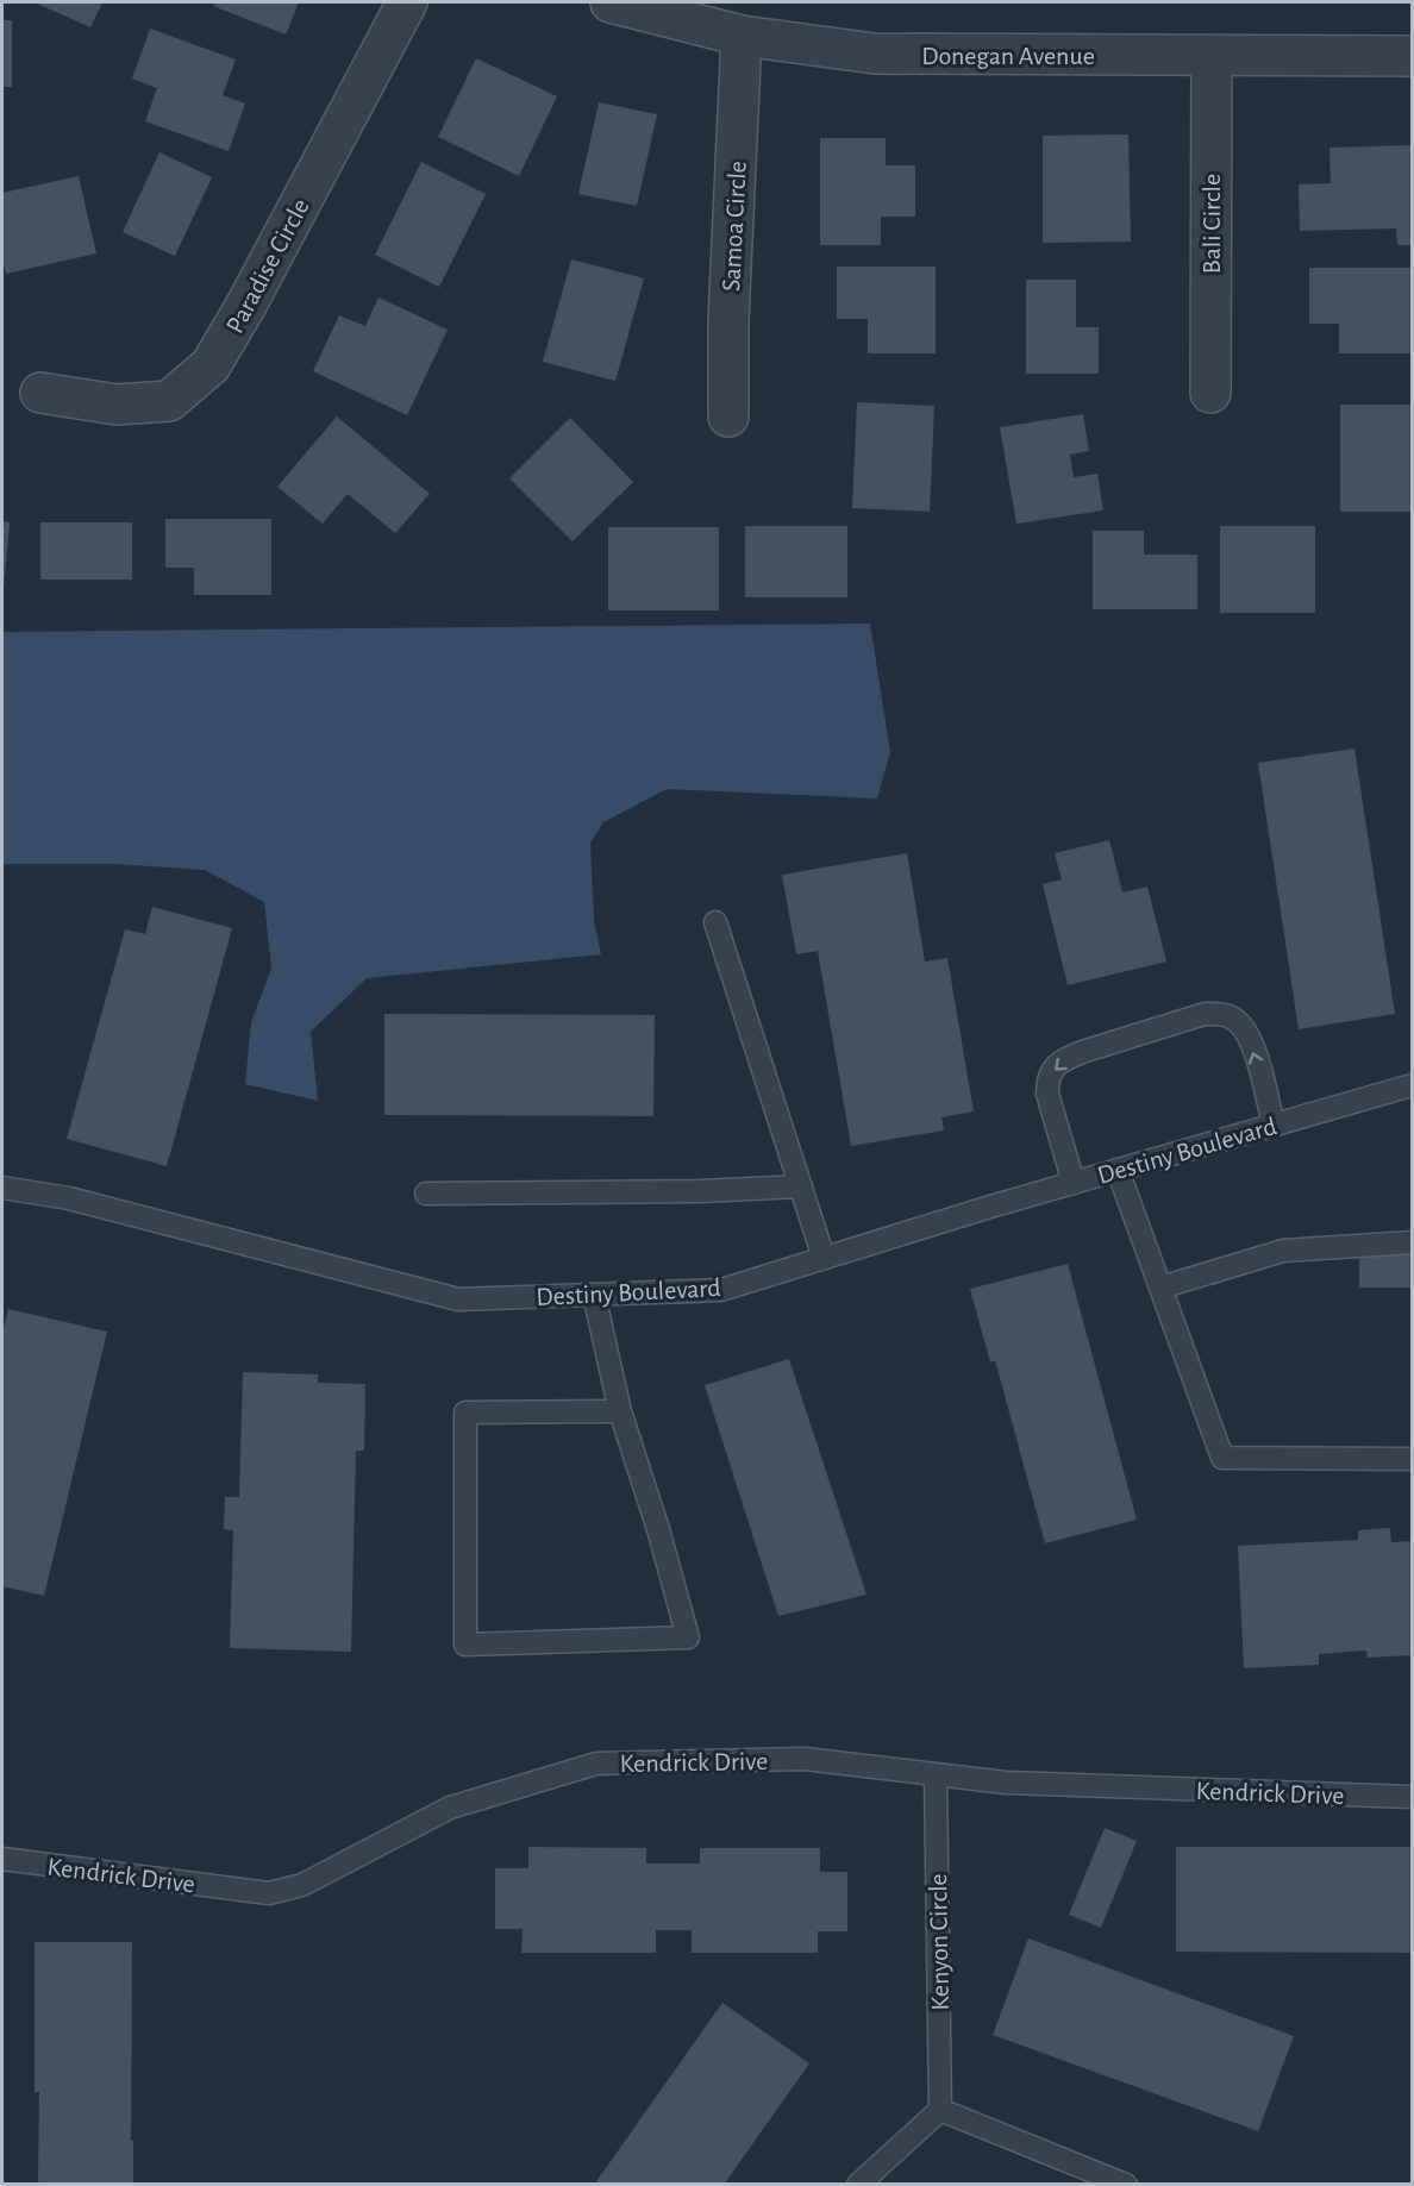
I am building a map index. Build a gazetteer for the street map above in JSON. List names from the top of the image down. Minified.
{"streets":{"street":["Donegan Avenue","Bali Circle","Samoa Circle","Paradise Circle"],"lane":["Destiny Boulevard","Kendrick Drive","Kenyon Circle"]},"crossings":[["Donegan Avenue","Bali Circle"],["Donegan Avenue","Samoa Circle"],["Kendrick Drive","Kenyon Circle"]]}
